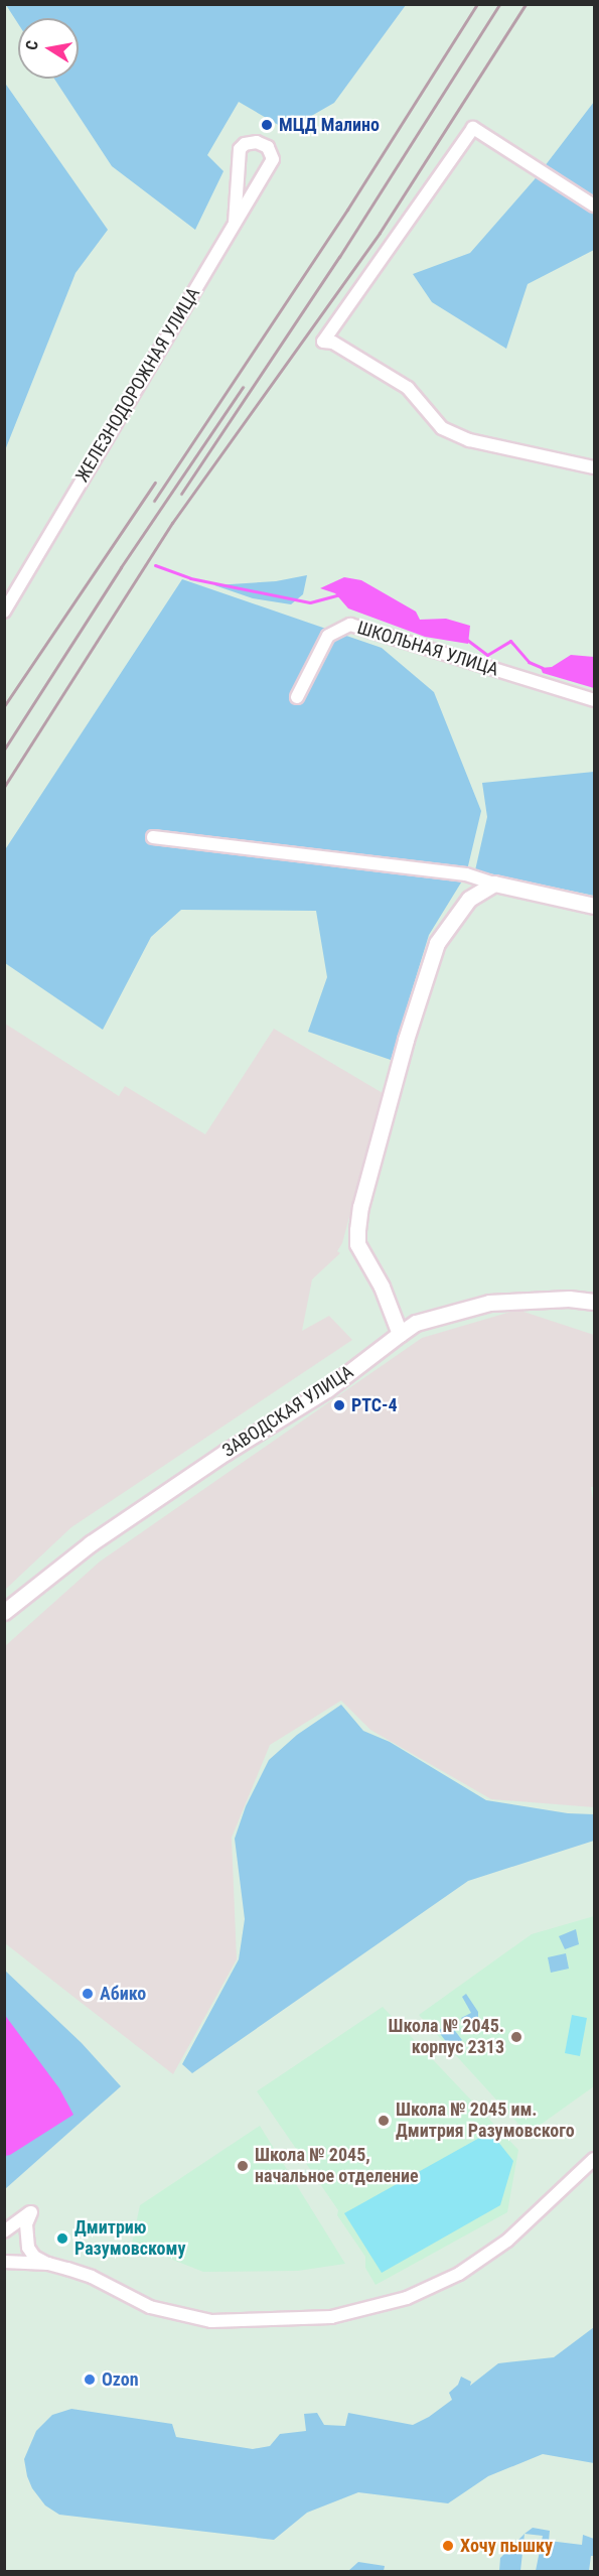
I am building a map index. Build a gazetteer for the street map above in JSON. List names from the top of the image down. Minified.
{"streets":{"street":["ЖЕЛЕЗНОДОРОЖНАЯ УЛИЦА","ШКОЛЬНАЯ УЛИЦА","ЗАВОДСКАЯ УЛИЦА"]},"places":["МЦД Малино","РТС-4","Абико","Школа № 2045. корпус 2313","Школа № 2045 им. Дмитрия Разумовского","Школа № 2045, начальное отделение","Дмитрию Разумовскому","Ozon","Хочу пышку"],"north":"left"}
